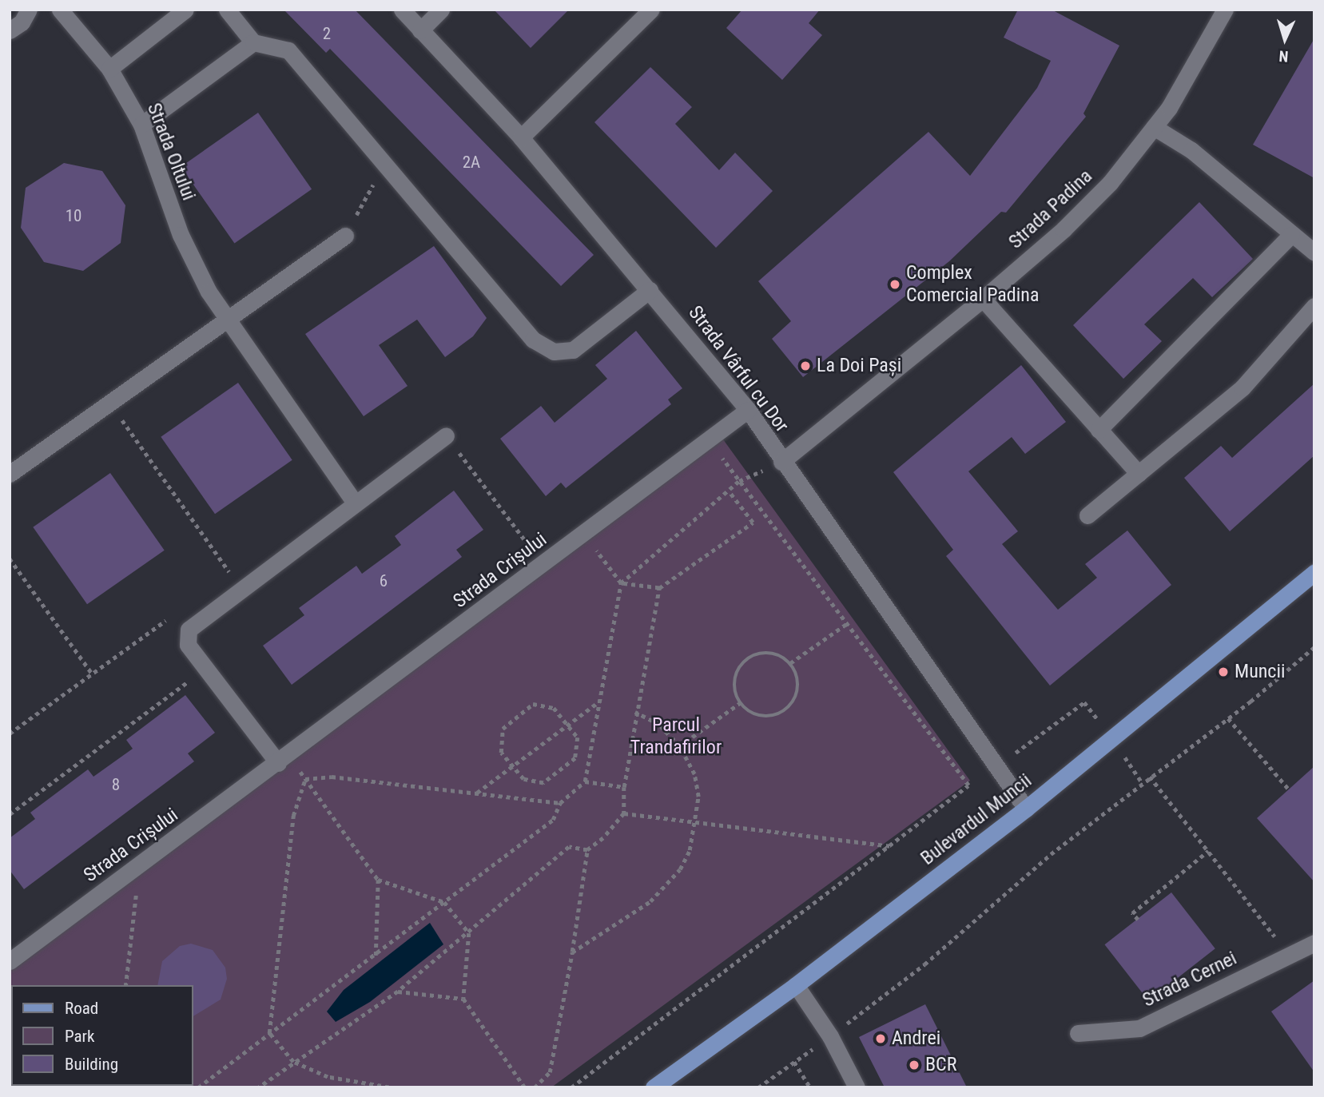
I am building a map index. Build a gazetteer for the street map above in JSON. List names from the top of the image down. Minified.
{"streets":{"main road":["Bulevardul Muncii"],"street":["Strada Oltului","Strada Padina","Strada Vârful cu Dor","Strada Crișului","Strada Cernei"]},"crossings":[["Strada Padina","Strada Vârful cu Dor"],["Strada Vârful cu Dor","Strada Crișului"],["Strada Vârful cu Dor","Bulevardul Muncii"]],"parks":["Parcul Trandafirilor"],"places":["Complex Comercial Padina","La Doi Pași","Muncii","Andrei","BCR"],"house_numbers":["2","2A","10","6","8"],"legend":["Road","Park","Building"],"north":"bottom"}
